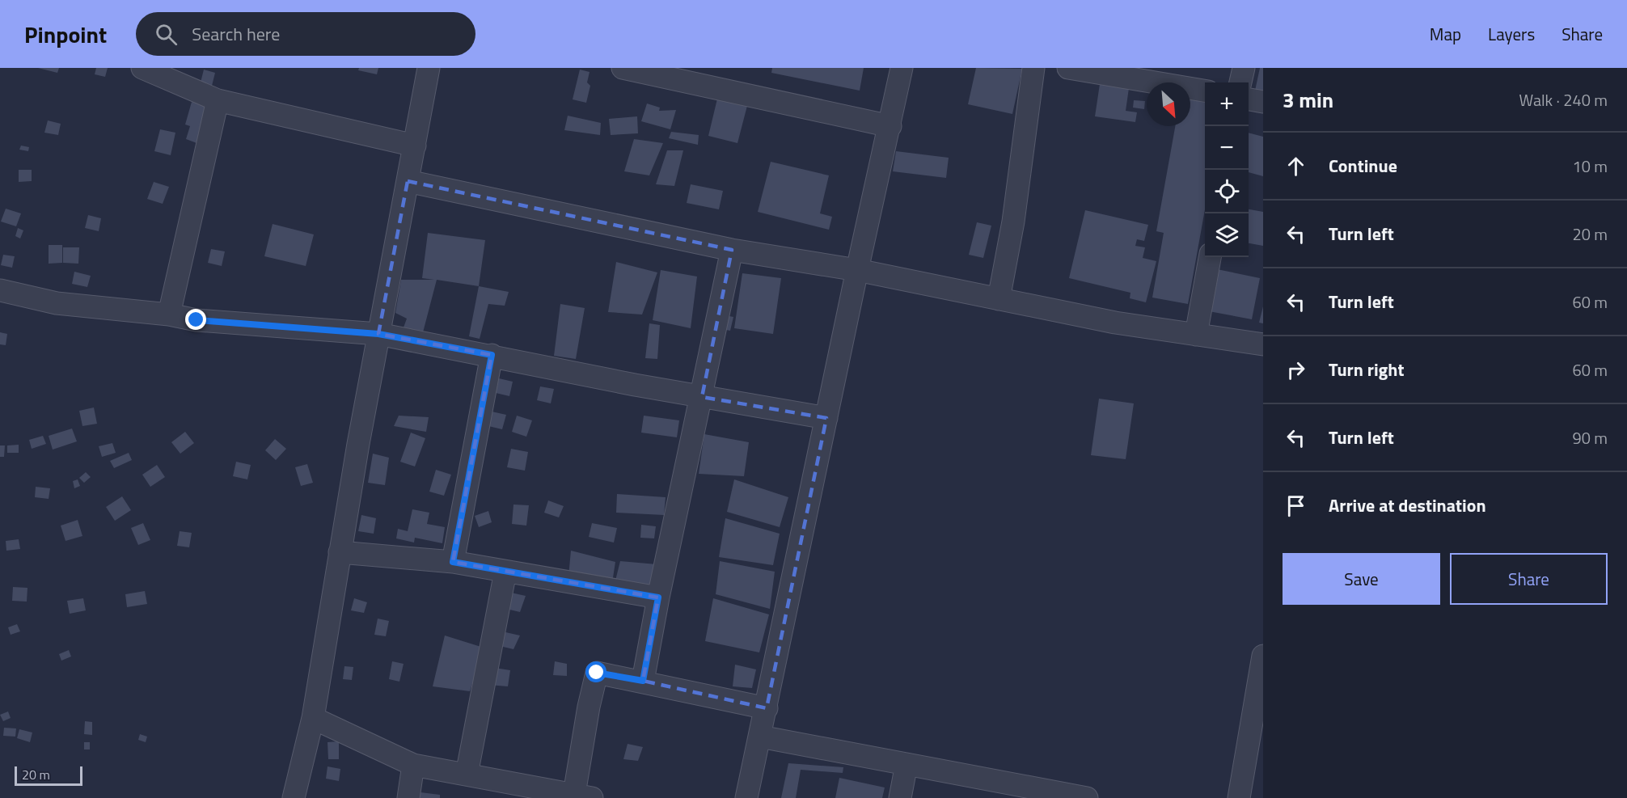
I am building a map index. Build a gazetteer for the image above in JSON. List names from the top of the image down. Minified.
{"scale_bar":"20 m","north":"bottom right","page":{"header":"Pinpoint","search":"Search here","nav":["Map","Layers","Share"],"heading":["3 min","Walk · 240 m"],"map_buttons":["+","−"],"list":[["Continue","10 m"],["Turn left","20 m"],["Turn left","60 m"],["Turn right","60 m"],["Turn left","90 m"],"Arrive at destination"],"buttons":["Save","Share"],"scale":"20 m"}}
